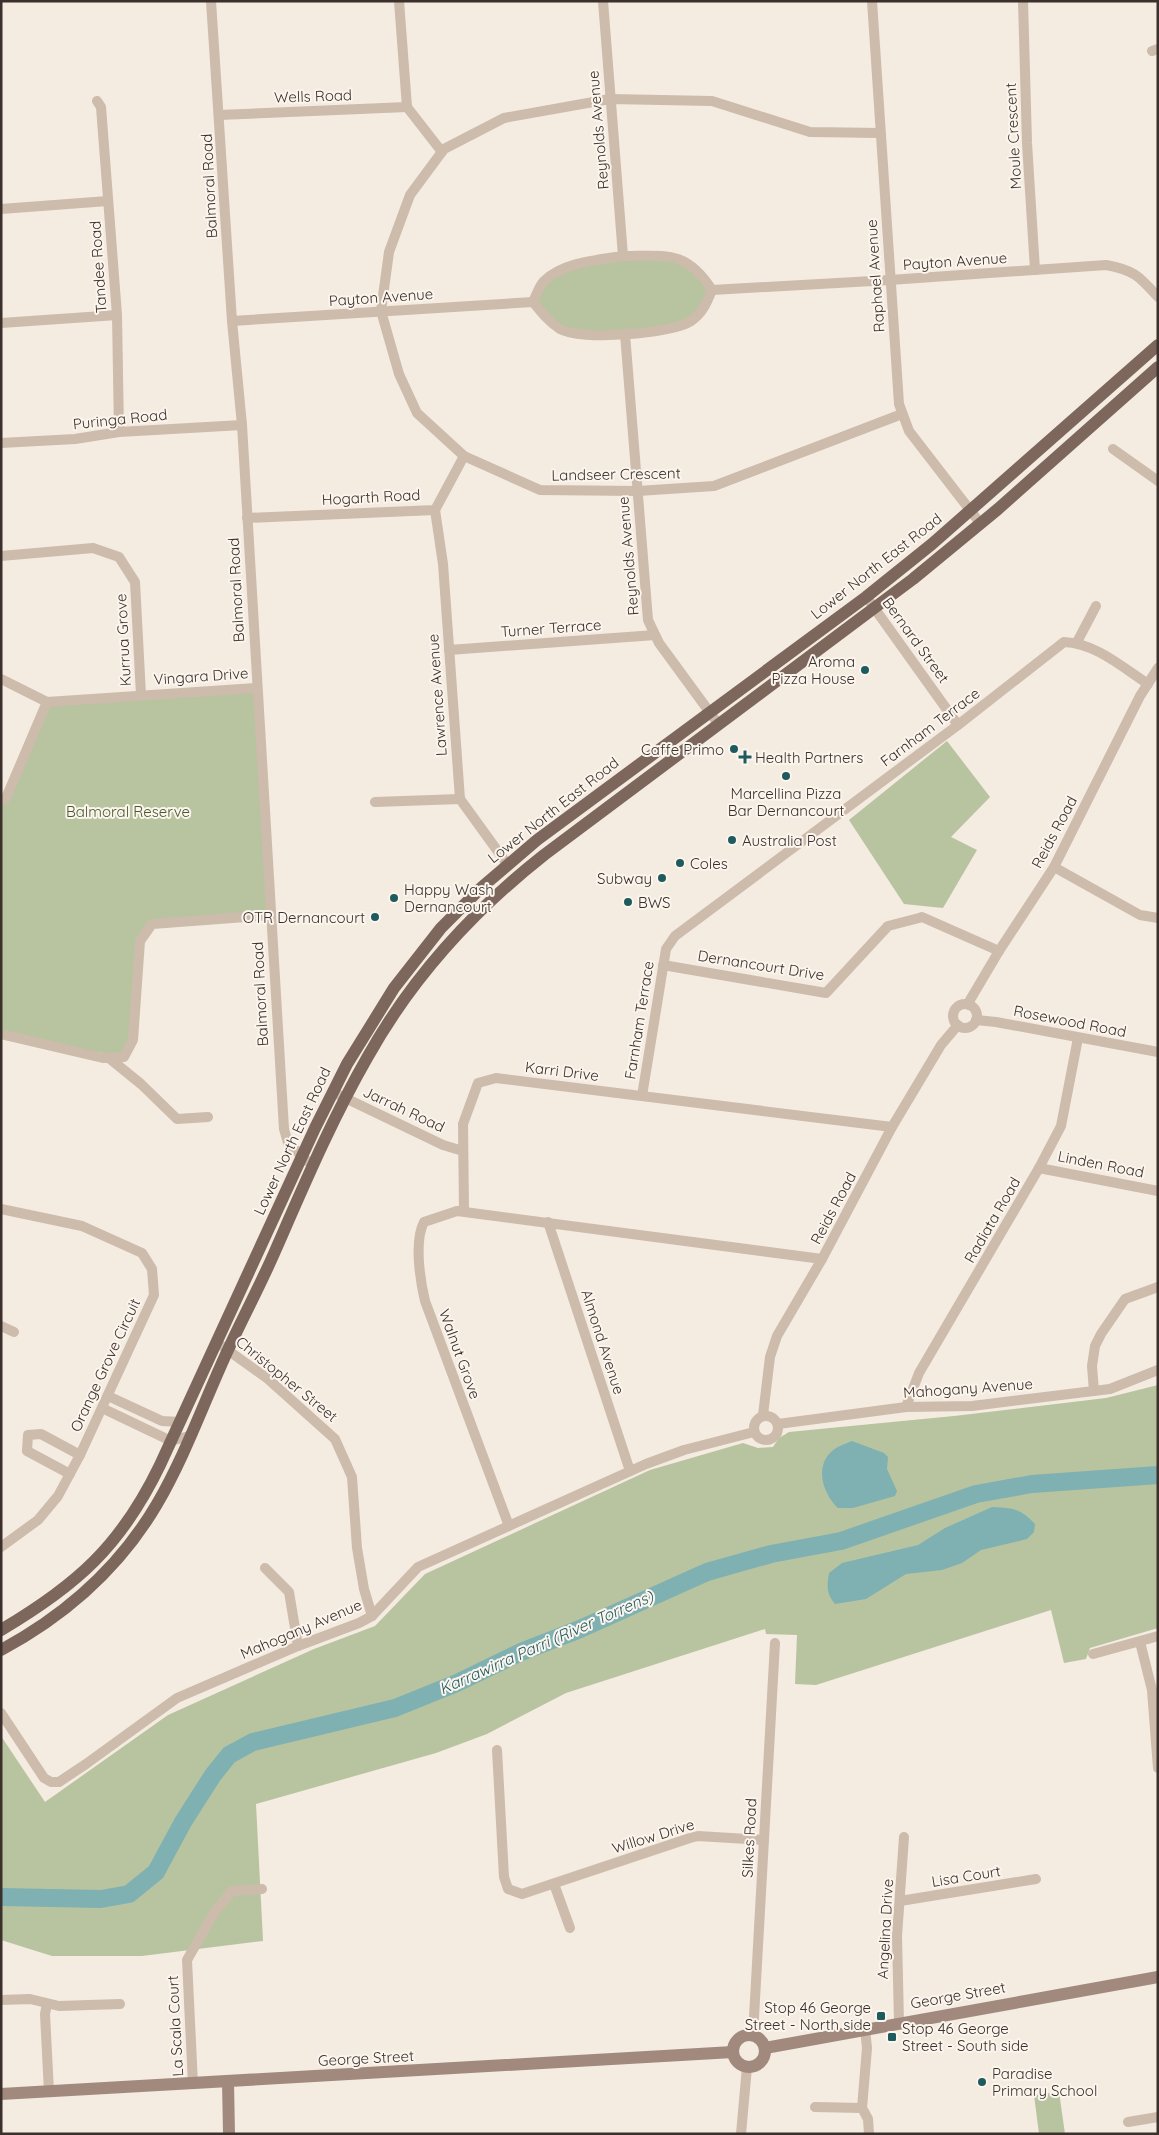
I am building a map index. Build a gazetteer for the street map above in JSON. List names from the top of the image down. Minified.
{"streets":{"main road":["Lower North East Road"],"street":["Wells Road","Reynolds Avenue","Moule Crescent","Balmoral Road","Payton Avenue","Tandee Road","Raphael Avenue","Puringa Road","Landseer Crescent","Hogarth Road","Turner Terrace","Kurrua Grove","Bernard Street","Vingara Drive","Lawrence Avenue","Farnham Terrace","Reids Road","Dernancourt Drive","Rosewood Road","Karri Drive","Jarrah Road","Linden Road","Radiata Road","Almond Avenue","Walnut Grove","Orange Grove Circuit","Christopher Street","Mahogany Avenue","Willow Drive","Silkes Road","Lisa Court","Angelina Drive","George Street","La Scala Court"]},"crossings":[["Wells Road","Balmoral Road"],["Reynolds Avenue","Landseer Crescent"],["Reynolds Avenue","Lower North East Road"],["Reynolds Avenue","Turner Terrace"],["Moule Crescent","Payton Avenue"],["Balmoral Road","Payton Avenue"],["Balmoral Road","Puringa Road"],["Balmoral Road","Hogarth Road"],["Balmoral Road","Lower North East Road"],["Balmoral Road","Vingara Drive"],["Payton Avenue","Raphael Avenue"],["Payton Avenue","Landseer Crescent"],["Tandee Road","Puringa Road"],["Raphael Avenue","Landseer Crescent"],["Raphael Avenue","Lower North East Road"],["Landseer Crescent","Hogarth Road"],["Hogarth Road","Lawrence Avenue"],["Lower North East Road","Bernard Street"],["Lower North East Road","Jarrah Road"],["Lower North East Road","Christopher Street"],["Turner Terrace","Lawrence Avenue"],["Kurrua Grove","Vingara Drive"],["Bernard Street","Farnham Terrace"],["Farnham Terrace","Dernancourt Drive"],["Farnham Terrace","Karri Drive"],["Reids Road","Dernancourt Drive"],["Reids Road","Rosewood Road"],["Reids Road","Karri Drive"],["Reids Road","Mahogany Avenue"],["Rosewood Road","Radiata Road"],["Karri Drive","Jarrah Road"],["Karri Drive","Walnut Grove"],["Linden Road","Radiata Road"],["Radiata Road","Mahogany Avenue"],["Almond Avenue","Mahogany Avenue"],["Walnut Grove","Mahogany Avenue"],["Christopher Street","Mahogany Avenue"],["Willow Drive","Silkes Road"],["Silkes Road","George Street"],["Lisa Court","Angelina Drive"],["Angelina Drive","George Street"],["George Street","La Scala Court"]],"water":["Karrawirra Parri (River Torrens)"],"parks":["Balmoral Reserve"],"places":{"other":["Aroma Pizza House","Caffe Primo","Marcellina Pizza Bar Dernancourt","Australia Post","Coles","Subway","Happy Wash Dernancourt","BWS","OTR Dernancourt","Paradise Primary School"],"health":["Health Partners"],"transit":["Stop 46 George Street - North side","Stop 46 George Street - South side"]}}
